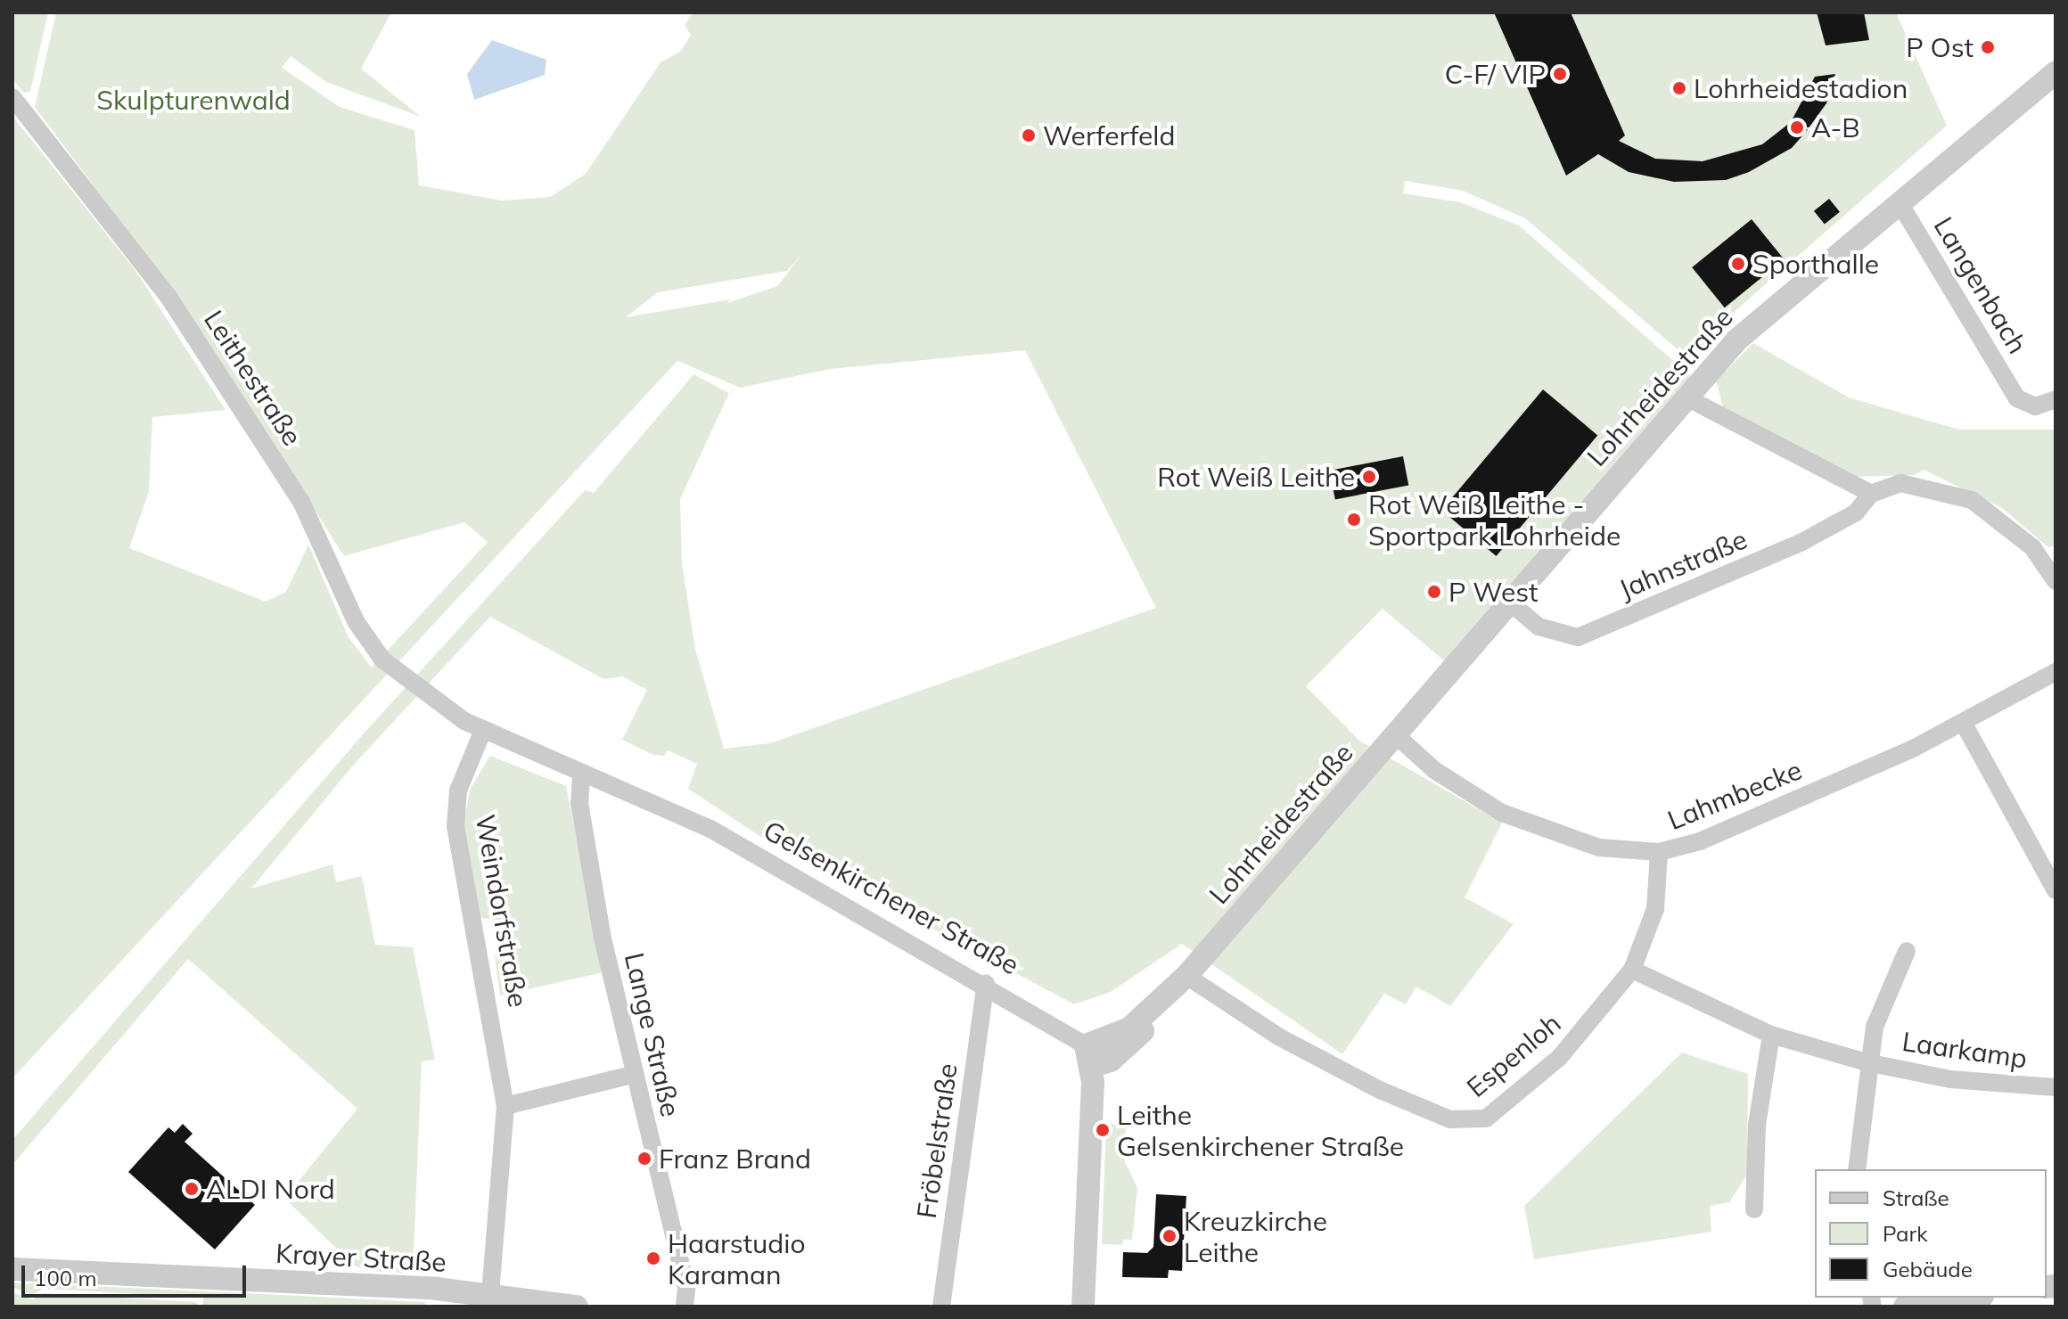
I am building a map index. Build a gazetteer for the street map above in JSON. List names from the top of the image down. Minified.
{"streets":{"street":["Langenbach","Leithestraße","Lohrheidestraße","Jahnstraße","Lahmbecke","Gelsenkirchener Straße","Weindorfstraße","Lange Straße","Laarkamp","Espenloh","Fröbelstraße","Krayer Straße"]},"crossings":[["Langenbach","Lohrheidestraße"],["Leithestraße","Gelsenkirchener Straße"],["Lohrheidestraße","Jahnstraße"],["Lohrheidestraße","Lahmbecke"],["Lohrheidestraße","Gelsenkirchener Straße"],["Lohrheidestraße","Espenloh"],["Lahmbecke","Espenloh"],["Gelsenkirchener Straße","Weindorfstraße"],["Gelsenkirchener Straße","Lange Straße"],["Gelsenkirchener Straße","Fröbelstraße"],["Weindorfstraße","Krayer Straße"],["Laarkamp","Espenloh"]],"parks":["Skulpturenwald"],"places":["P Ost","C-F/ VIP","Lohrheidestadion","A-B","Werferfeld","Sporthalle","Rot Weiß Leithe","Rot Weiß Leithe - Sportpark Lohrheide","P West","Leithe Gelsenkirchener Straße","Franz Brand","ALDI Nord","Kreuzkirche Leithe","Haarstudio Karaman"],"legend":["Straße","Park","Gebäude"],"scale_bar":"100 m"}
